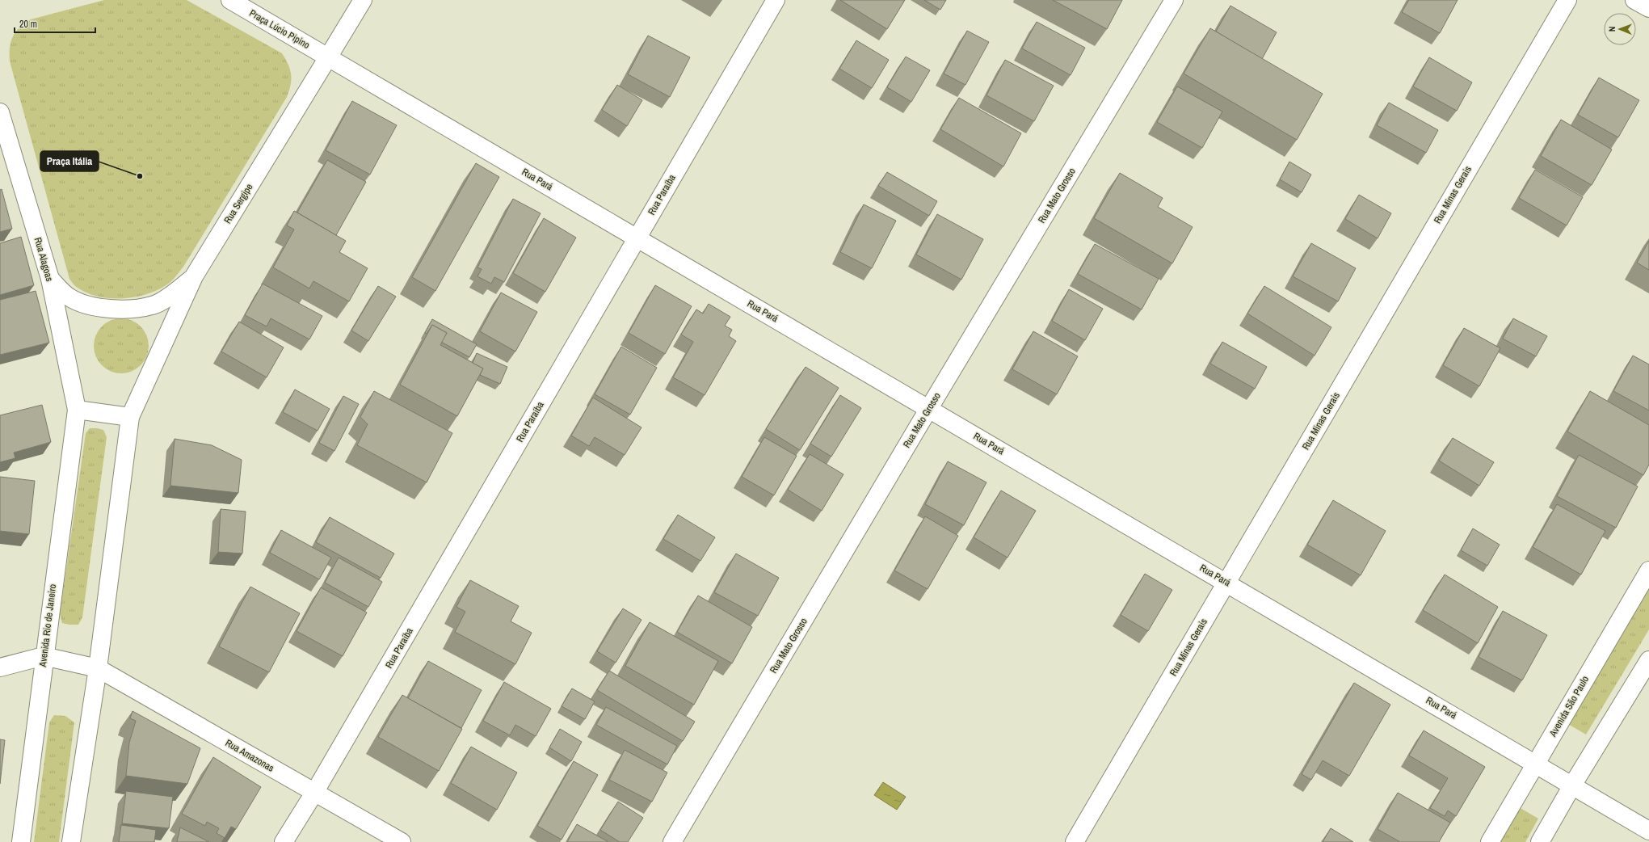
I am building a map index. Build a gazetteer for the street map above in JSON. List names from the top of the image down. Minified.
{"streets":{"street":["Praça Lúcio Pipino","Rua Pará","Rua Paraíba","Rua Minas Gerais","Rua Mato Grosso","Rua Sergipe","Rua Alagoas","Avenida Rio de Janeiro","Avenida São Paulo","Rua Amazonas"]},"crossings":[["Praça Lúcio Pipino","Rua Pará"],["Praça Lúcio Pipino","Rua Sergipe"],["Rua Pará","Rua Paraíba"],["Rua Pará","Rua Minas Gerais"],["Rua Pará","Rua Mato Grosso"],["Rua Pará","Rua Sergipe"],["Rua Pará","Avenida São Paulo"],["Rua Paraíba","Rua Amazonas"],["Rua Alagoas","Avenida Rio de Janeiro"],["Avenida Rio de Janeiro","Rua Amazonas"]],"places":["Praça Itália"],"scale_bar":"20 m","north":"left"}
